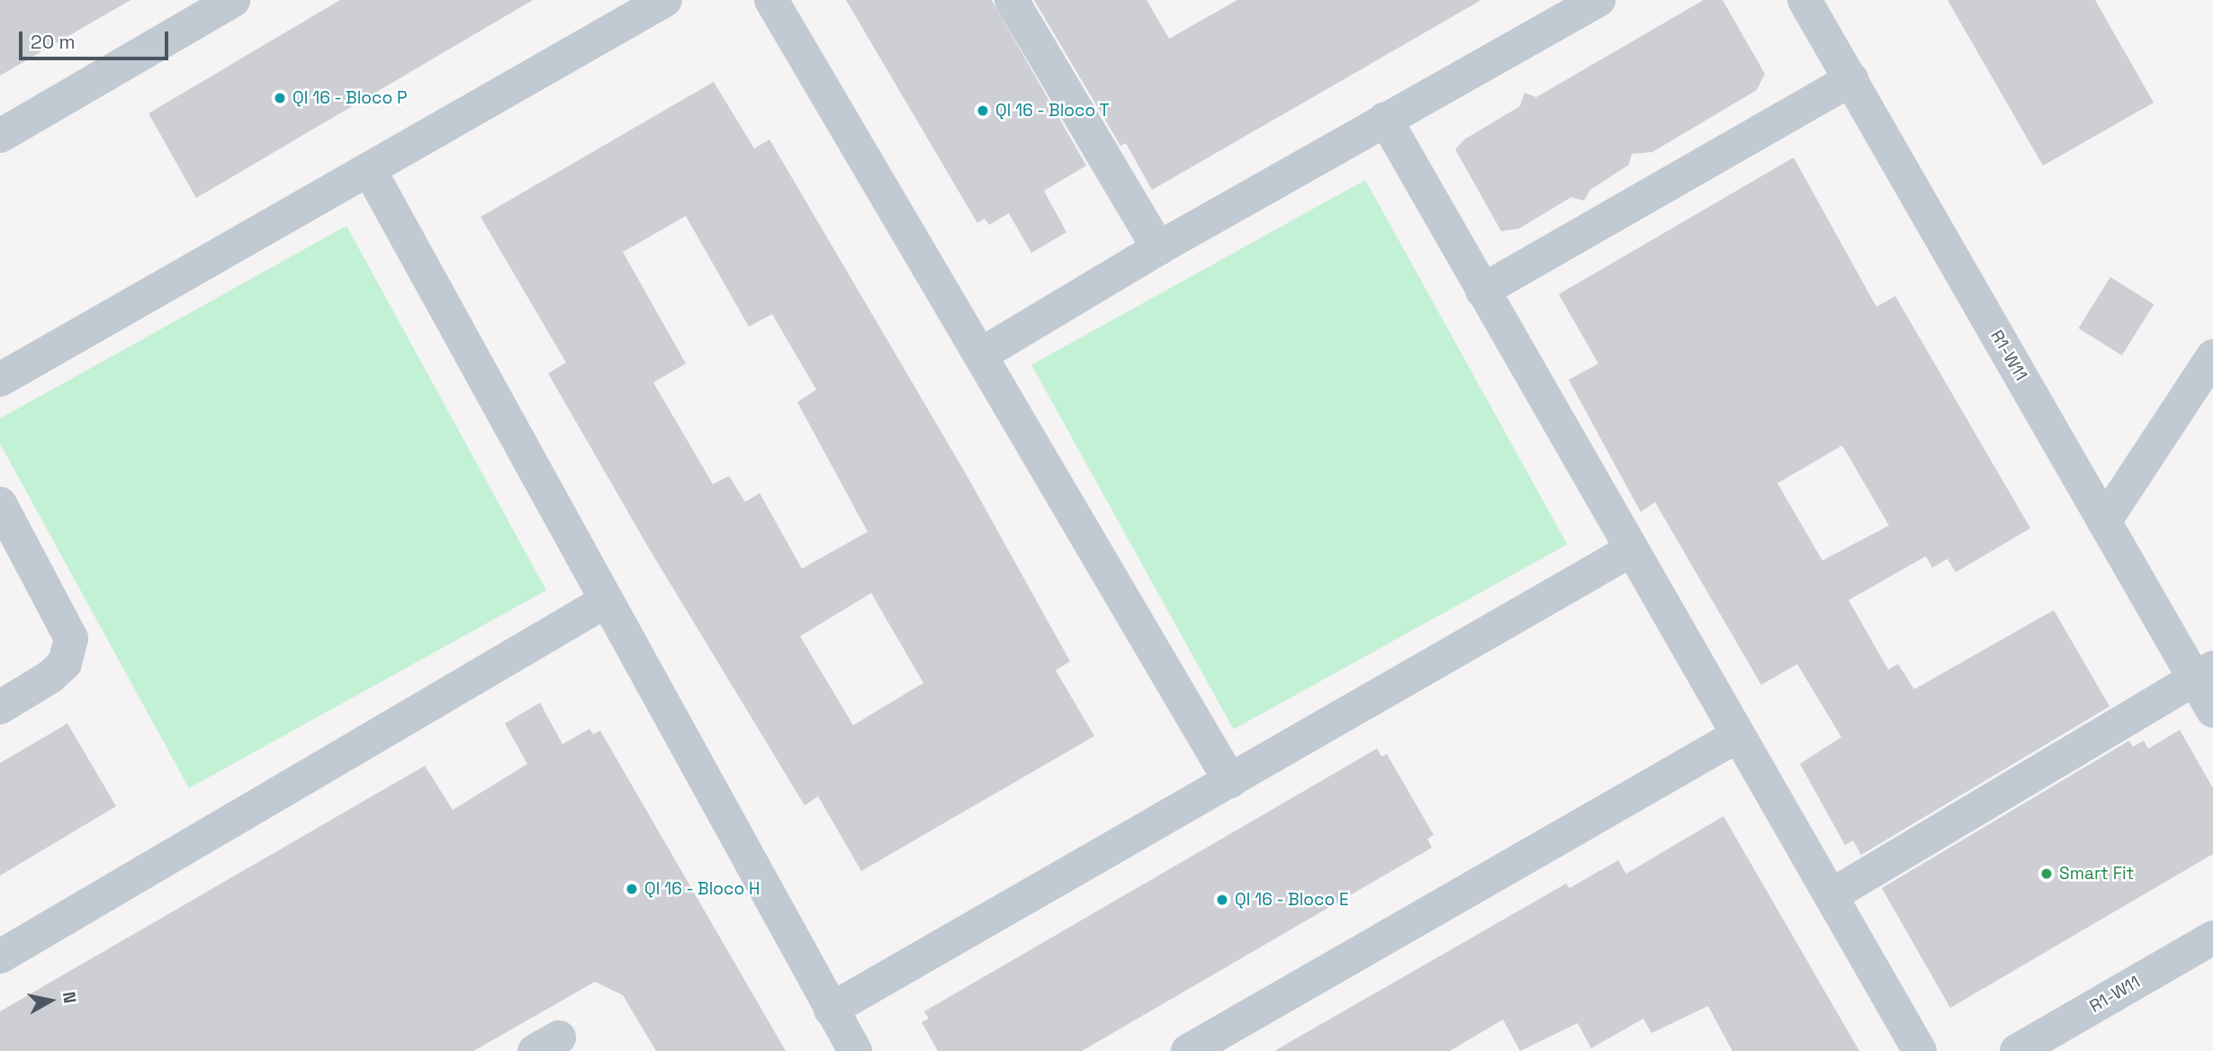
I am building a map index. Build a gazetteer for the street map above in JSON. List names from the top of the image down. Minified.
{"streets":{"street":["R1-W11"]},"places":["QI 16 - Bloco P","QI 16 - Bloco T","Smart Fit","QI 16 - Bloco H","QI 16 - Bloco E"],"scale_bar":"20 m","north":"right"}
